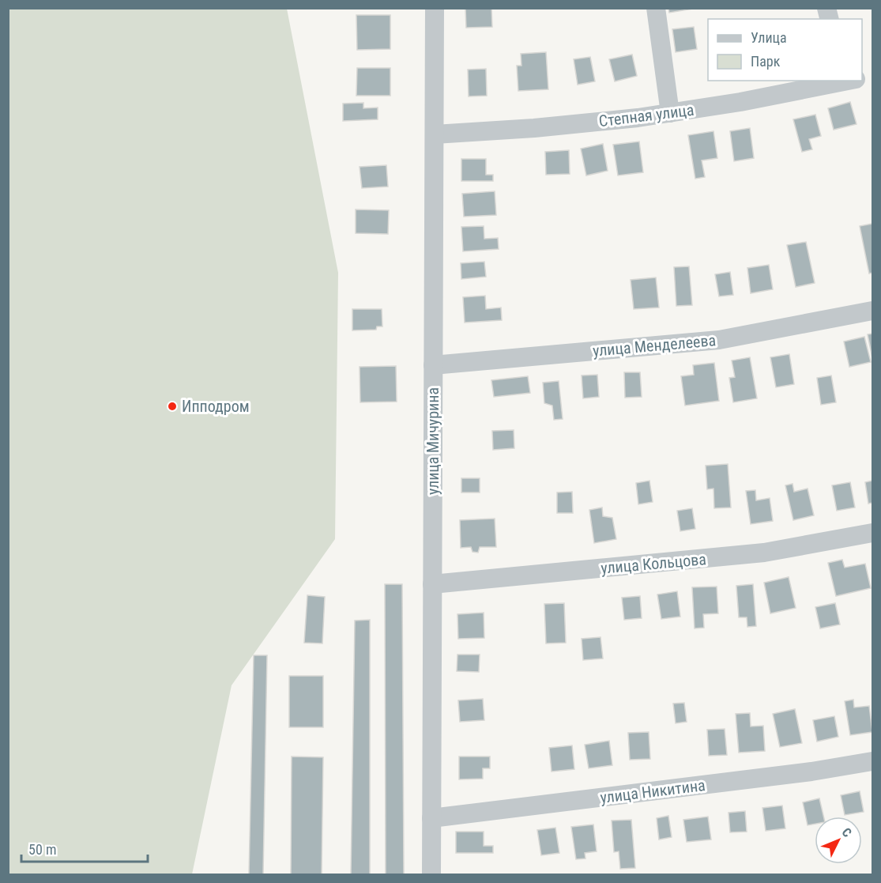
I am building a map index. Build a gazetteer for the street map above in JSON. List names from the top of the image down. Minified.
{"streets":{"street":["Степная улица","улица Менделеева","улица Мичурина","улица Кольцова","улица Никитина"]},"crossings":[["Степная улица","улица Мичурина"],["улица Менделеева","улица Мичурина"],["улица Мичурина","улица Кольцова"],["улица Мичурина","улица Никитина"]],"places":["Ипподром"],"legend":["Улица","Парк"],"scale_bar":"50 m","north":"top right"}
